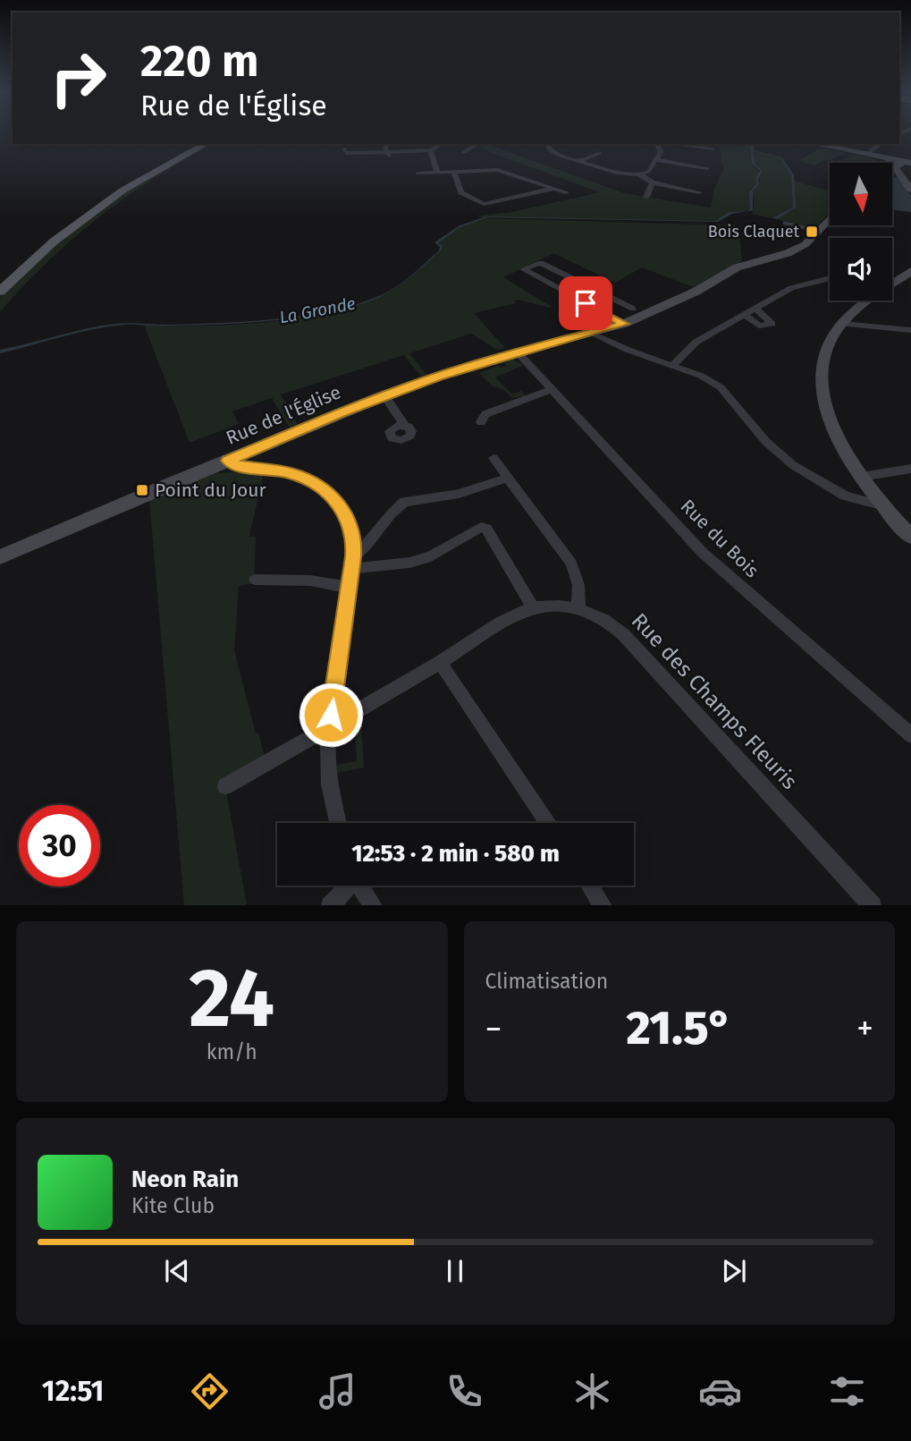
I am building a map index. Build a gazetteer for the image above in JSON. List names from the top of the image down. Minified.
{"streets":{"street":["Rue de l'Église","Rue du Bois","Rue des Champs Fleuris"]},"crossings":[["Rue de l'Église","Rue du Bois"]],"water":["La Gronde"],"places":{"transit":["Bois Claquet","Point du Jour"]},"north":"bottom","page":{"turn":["220 m","Rue de l'Église"],"limit":"30","trip":"12:53 · 2 min · 580 m","tile":[["24","km/h"],"Climatisation"],"heat":["−","21.5°","+"],"song":["Neon Rain","Kite Club"],"tabs":"12:51"}}
